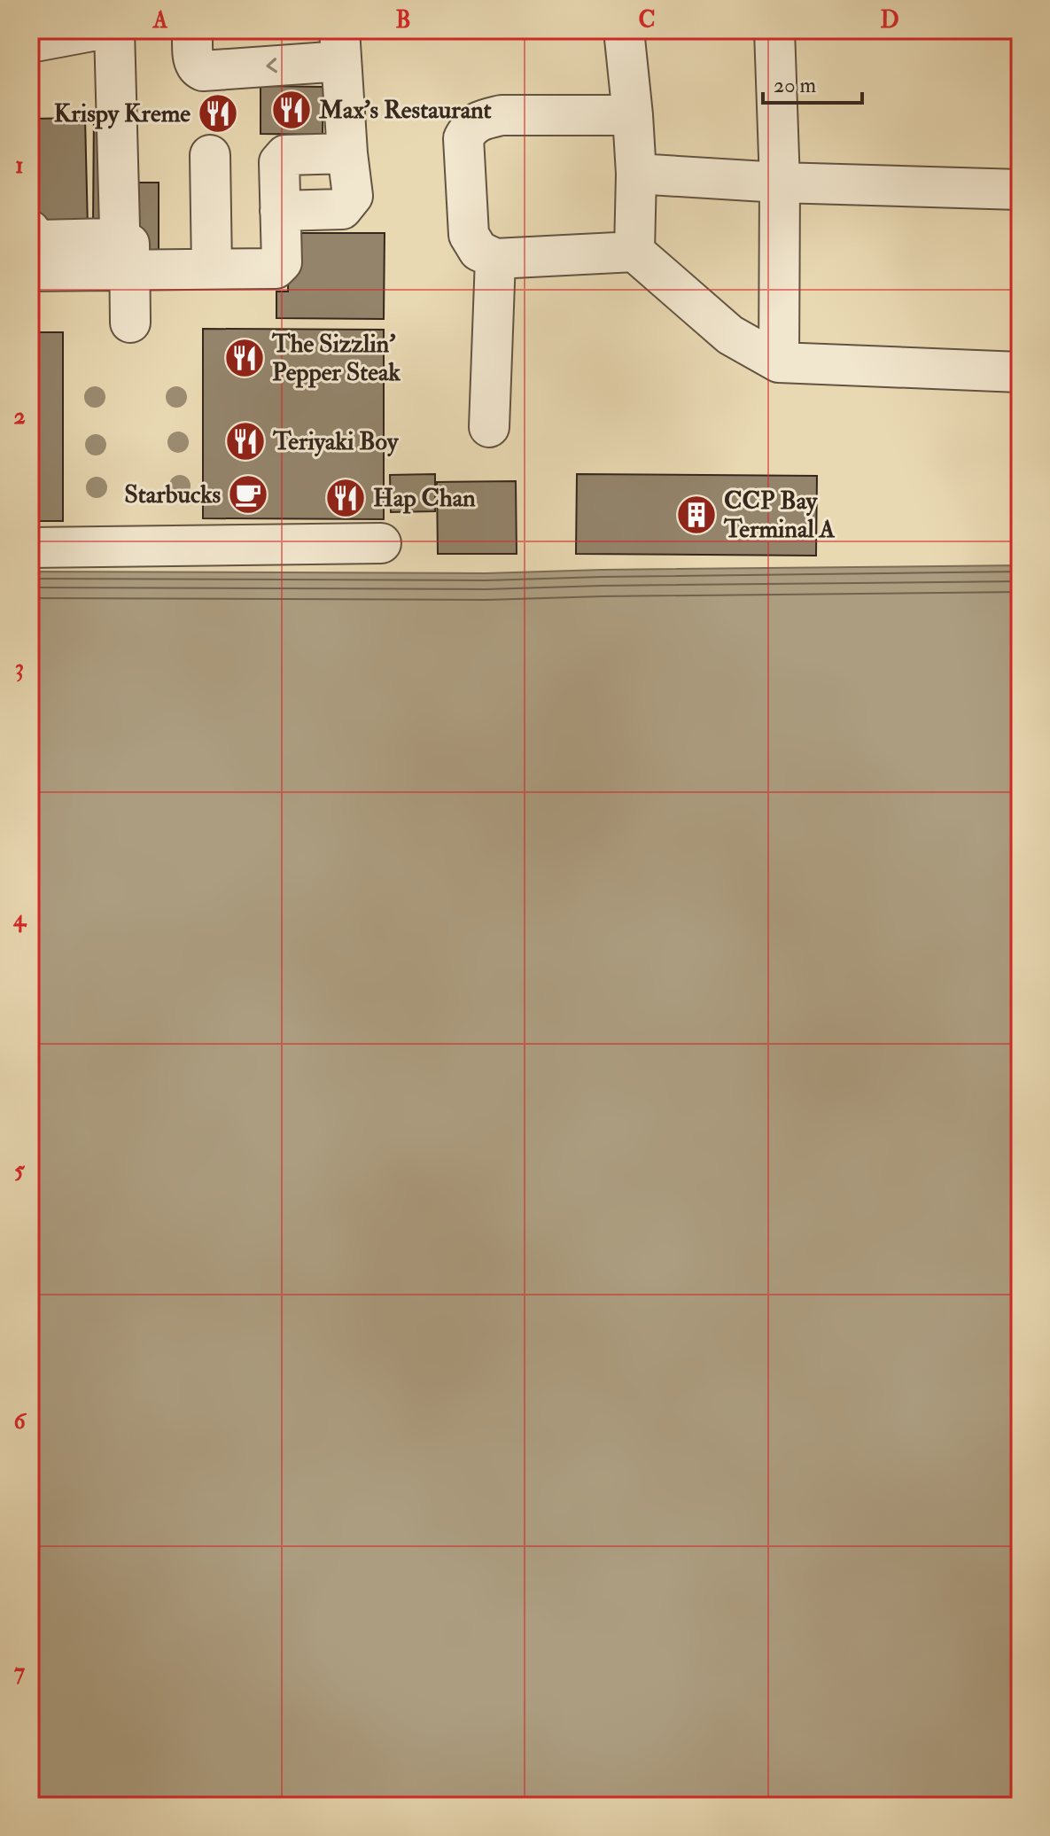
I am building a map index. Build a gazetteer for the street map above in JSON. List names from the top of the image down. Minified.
{"places":{"restaurant":["Max's Restaurant","Krispy Kreme","The Sizzlin' Pepper Steak","Teriyaki Boy","Hap Chan"],"cafe":["Starbucks"],"building":["CCP Bay Terminal A"]},"scale_bar":"20 m","grid":{"columns":["A","B","C","D"],"rows":["1","2","3","4","5","6","7"]}}
